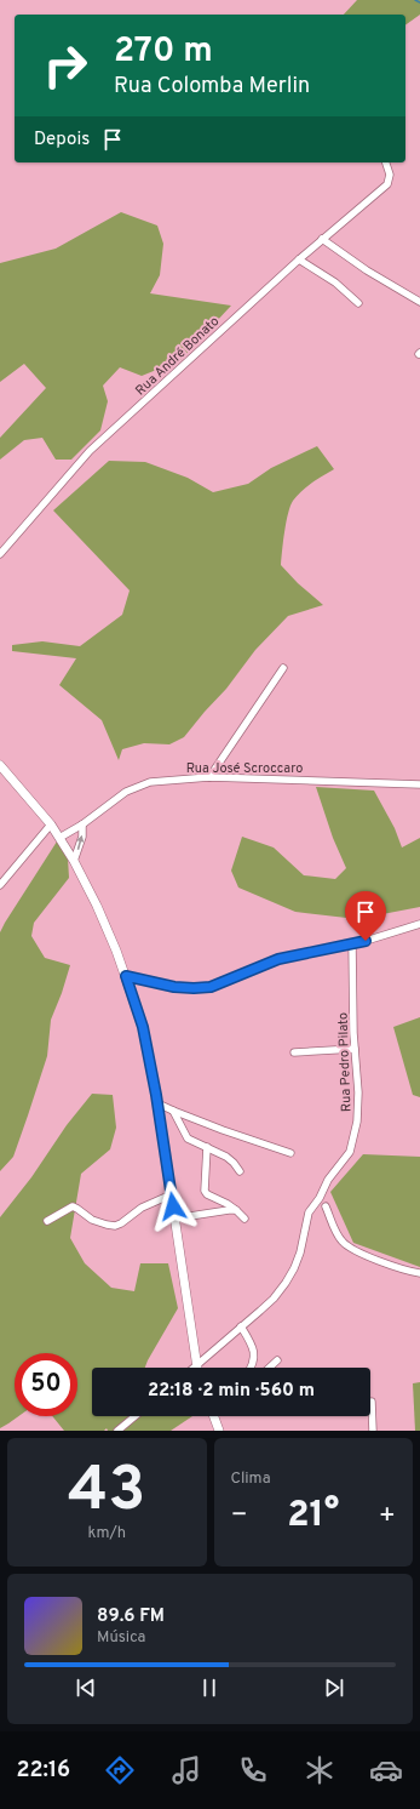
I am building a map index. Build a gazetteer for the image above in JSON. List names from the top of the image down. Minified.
{"streets":{"street":["Rua André Bonato","Rua José Scroccaro","Rua Pedro Pilato"]},"page":{"turn":["270 m","Rua Colomba Merlin"],"then":"Depois","limit":"50","trip":"22:18 · 2 min · 560 m","tile":[["43","km/h"],"Clima"],"heat":["−","21°","+"],"song":["89.6 FM","Música"],"tabs":"22:16"}}
